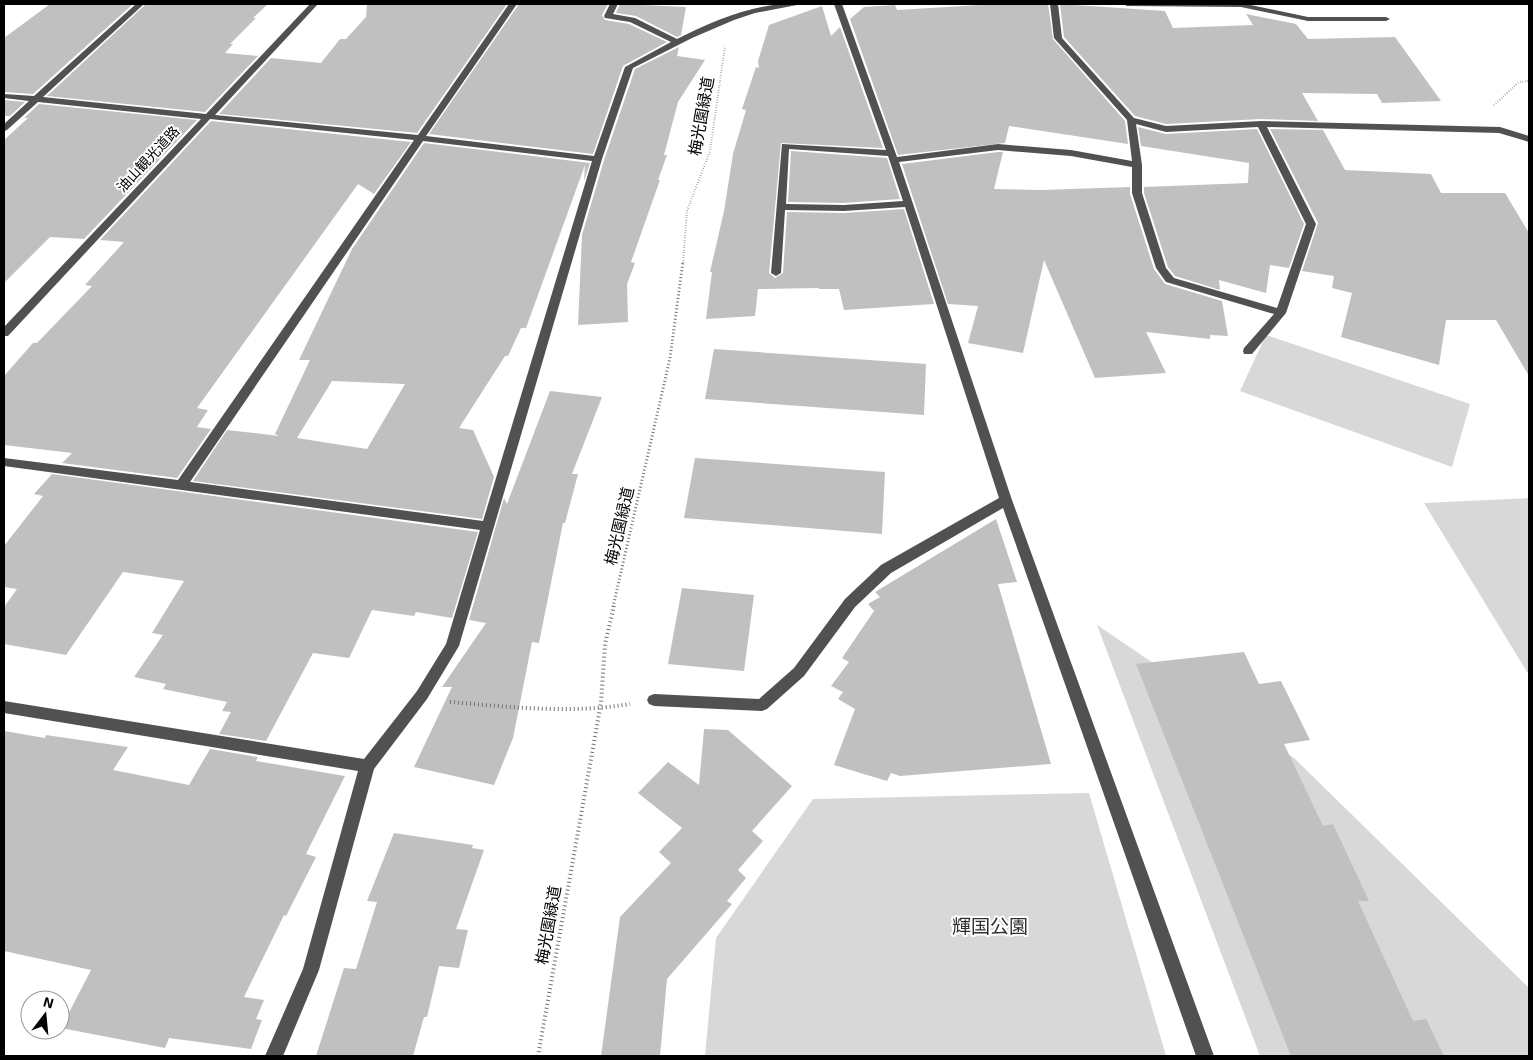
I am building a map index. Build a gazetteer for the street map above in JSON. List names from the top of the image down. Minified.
{"streets":{"street":["油山観光道路"],"path":["梅光園緑道"]},"parks":["輝国公園"],"north":"top"}
